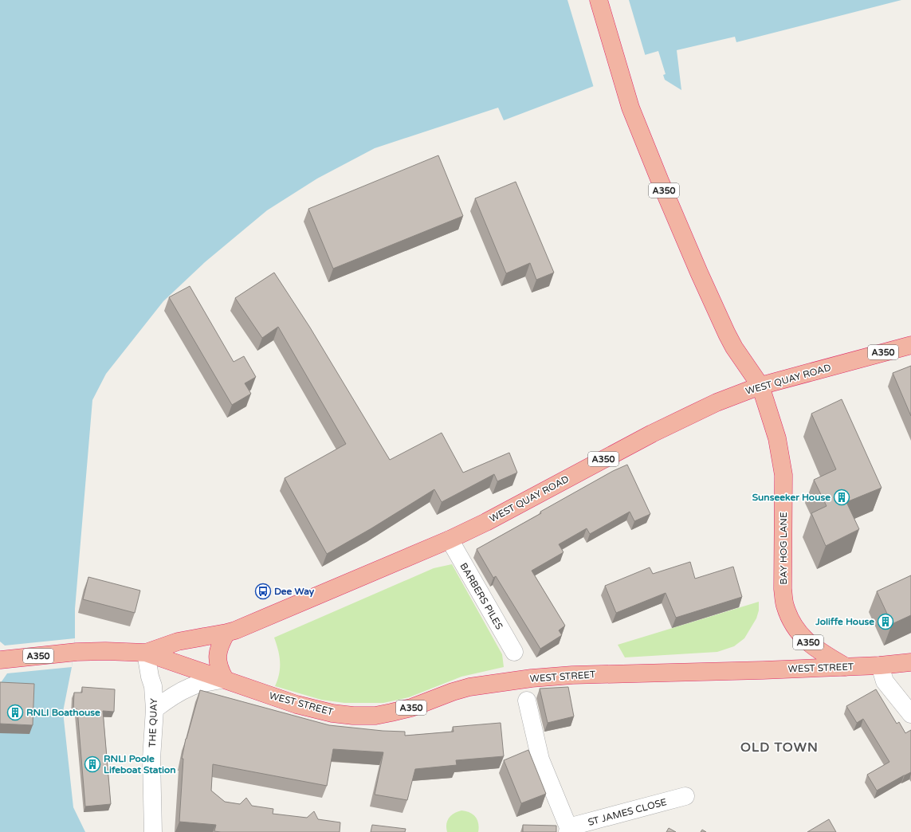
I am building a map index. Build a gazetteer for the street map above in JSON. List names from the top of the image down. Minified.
{"streets":{"highway":["A350","WEST QUAY ROAD","BAY HOG LANE","WEST STREET"],"street":["BARBERS PILES","THE QUAY","ST JAMES CLOSE"]},"crossings":[["A350","WEST QUAY ROAD"],["A350","BAY HOG LANE"],["A350","WEST STREET"],["A350","THE QUAY"],["WEST QUAY ROAD","BAY HOG LANE"],["WEST QUAY ROAD","BARBERS PILES"],["WEST QUAY ROAD","WEST STREET"],["WEST QUAY ROAD","THE QUAY"],["BAY HOG LANE","WEST STREET"],["WEST STREET","THE QUAY"]],"districts":["OLD TOWN"],"places":{"building":["Sunseeker House","Joliffe House","RNLI Boathouse","RNLI Poole Lifeboat Station"],"bus stop":["Dee Way"]}}
